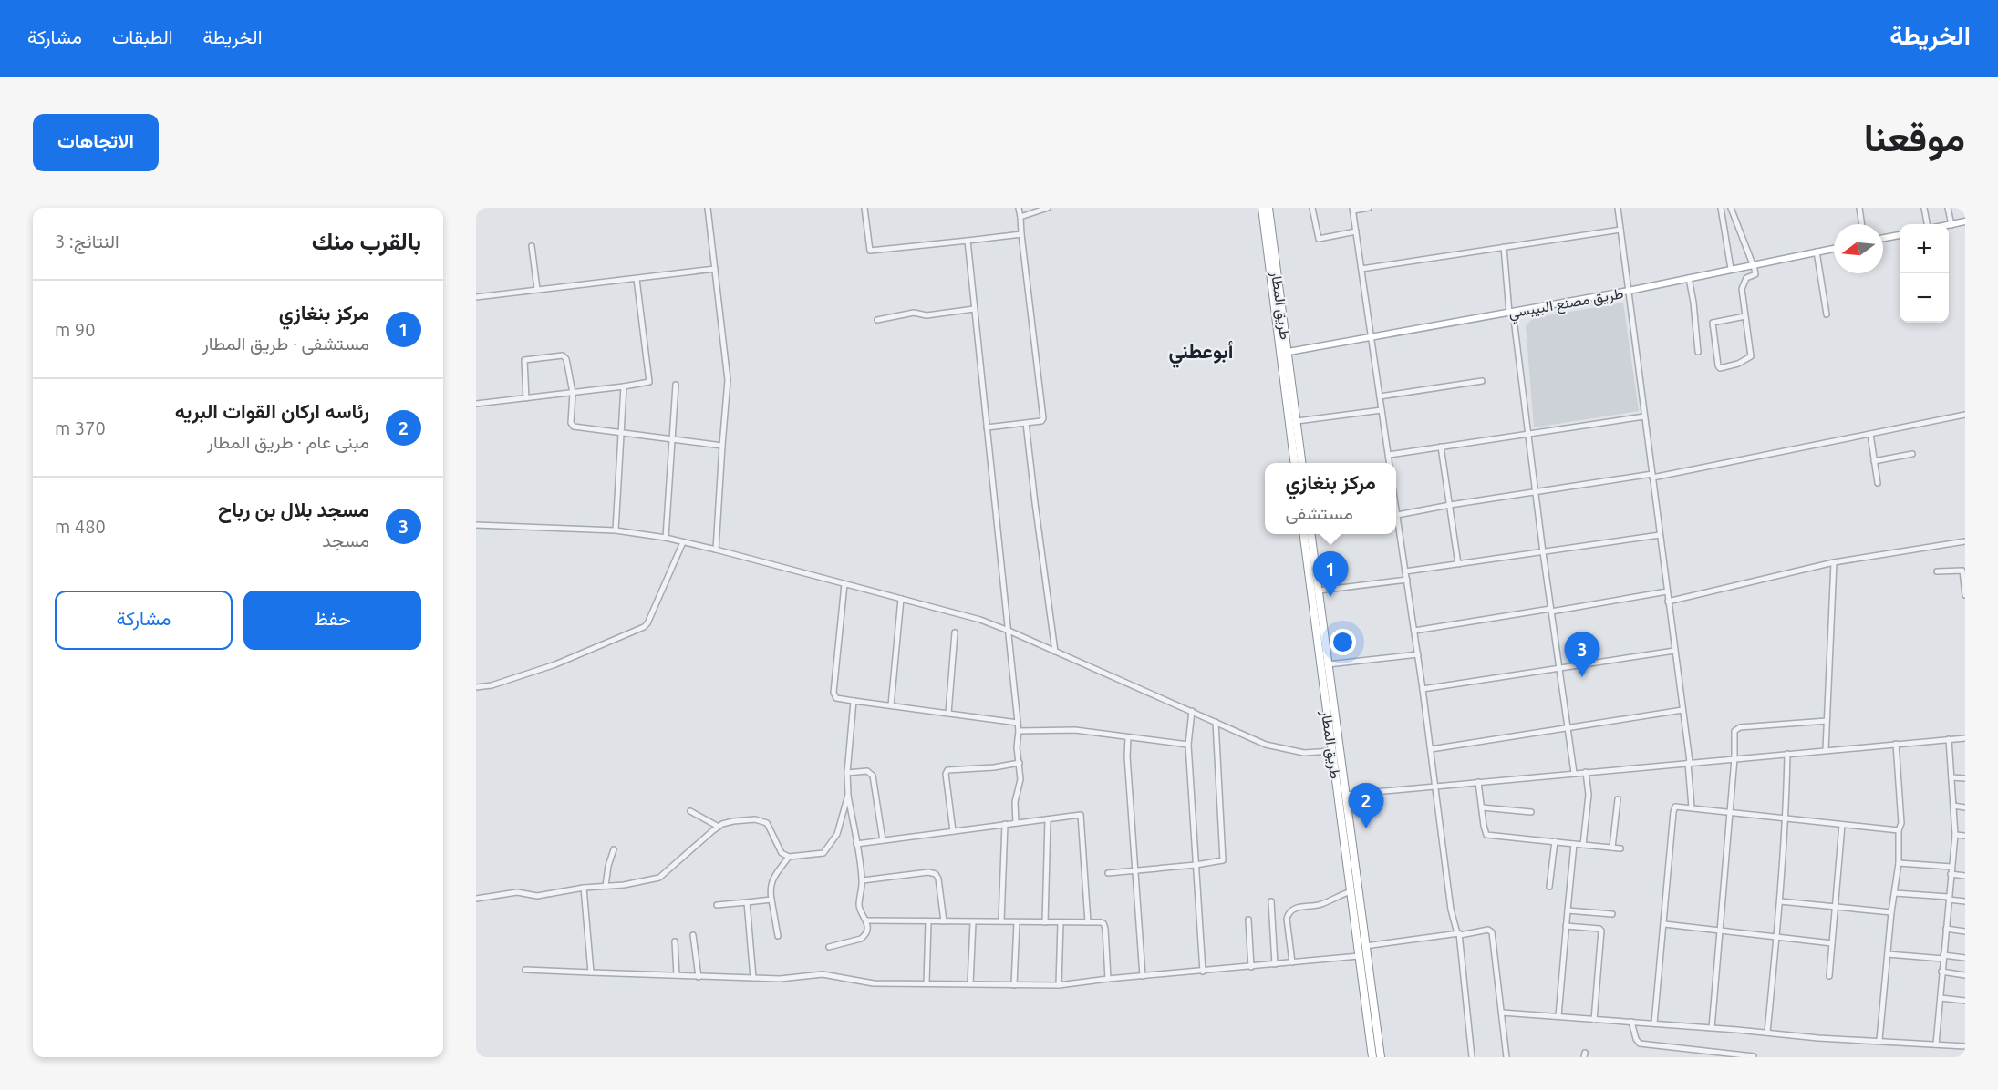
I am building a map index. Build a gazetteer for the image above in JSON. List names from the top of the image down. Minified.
{"streets":{"highway":["طريق المطار"],"main road":["طريق مصنع البيبسي"]},"crossings":[["طريق مصنع البيبسي","طريق المطار"]],"districts":["أبوعطني"],"north":"left","page":{"header":"الخريطة","nav":["الخريطة","الطبقات","مشاركة"],"title":"موقعنا","buttons":["الاتجاهات",["حفظ","مشاركة"]],"heading":["بالقرب منك","النتائج: 3"],"map_buttons":["+","−"],"list":[{"mark":"1","name":"مركز بنغازي","note":"مستشفى · طريق المطار","value":"90 m"},{"mark":"2","name":"رئاسه اركان القوات البريه","note":"مبنى عام · طريق المطار","value":"370 m"},{"mark":"3","name":"مسجد بلال بن رباح","note":"مسجد","value":"480 m"}],"popup":["مركز بنغازي","مستشفى"],"pins":["1","3","2"]}}
